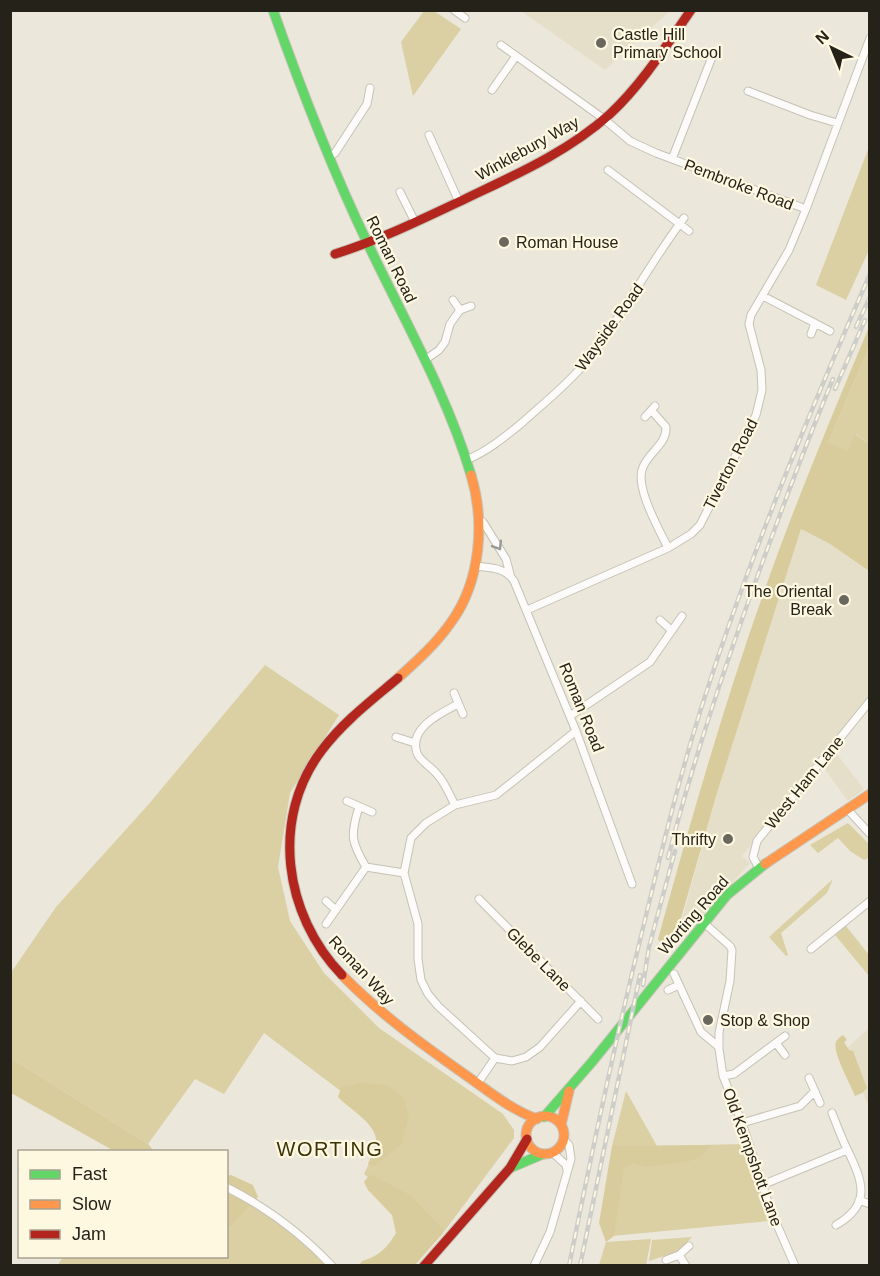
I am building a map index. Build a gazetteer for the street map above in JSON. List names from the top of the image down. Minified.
{"streets":{"street":["Winklebury Way","Pembroke Road","Roman Road","Wayside Road","Tiverton Road","West Ham Lane","Worting Road","Glebe Lane","Roman Way","Old Kempshott Lane"]},"crossings":[["Winklebury Way","Pembroke Road"],["Winklebury Way","Roman Road"],["Pembroke Road","Tiverton Road"],["Roman Road","Wayside Road"],["Roman Road","Tiverton Road"],["Roman Road","Roman Way"],["West Ham Lane","Worting Road"],["Worting Road","Roman Way"],["Worting Road","Old Kempshott Lane"]],"districts":["WORTING"],"places":["Castle Hill Primary School","Roman House","The Oriental Break","Thrifty","Stop & Shop"],"legend":["Fast","Slow","Jam"],"north":"top left"}
